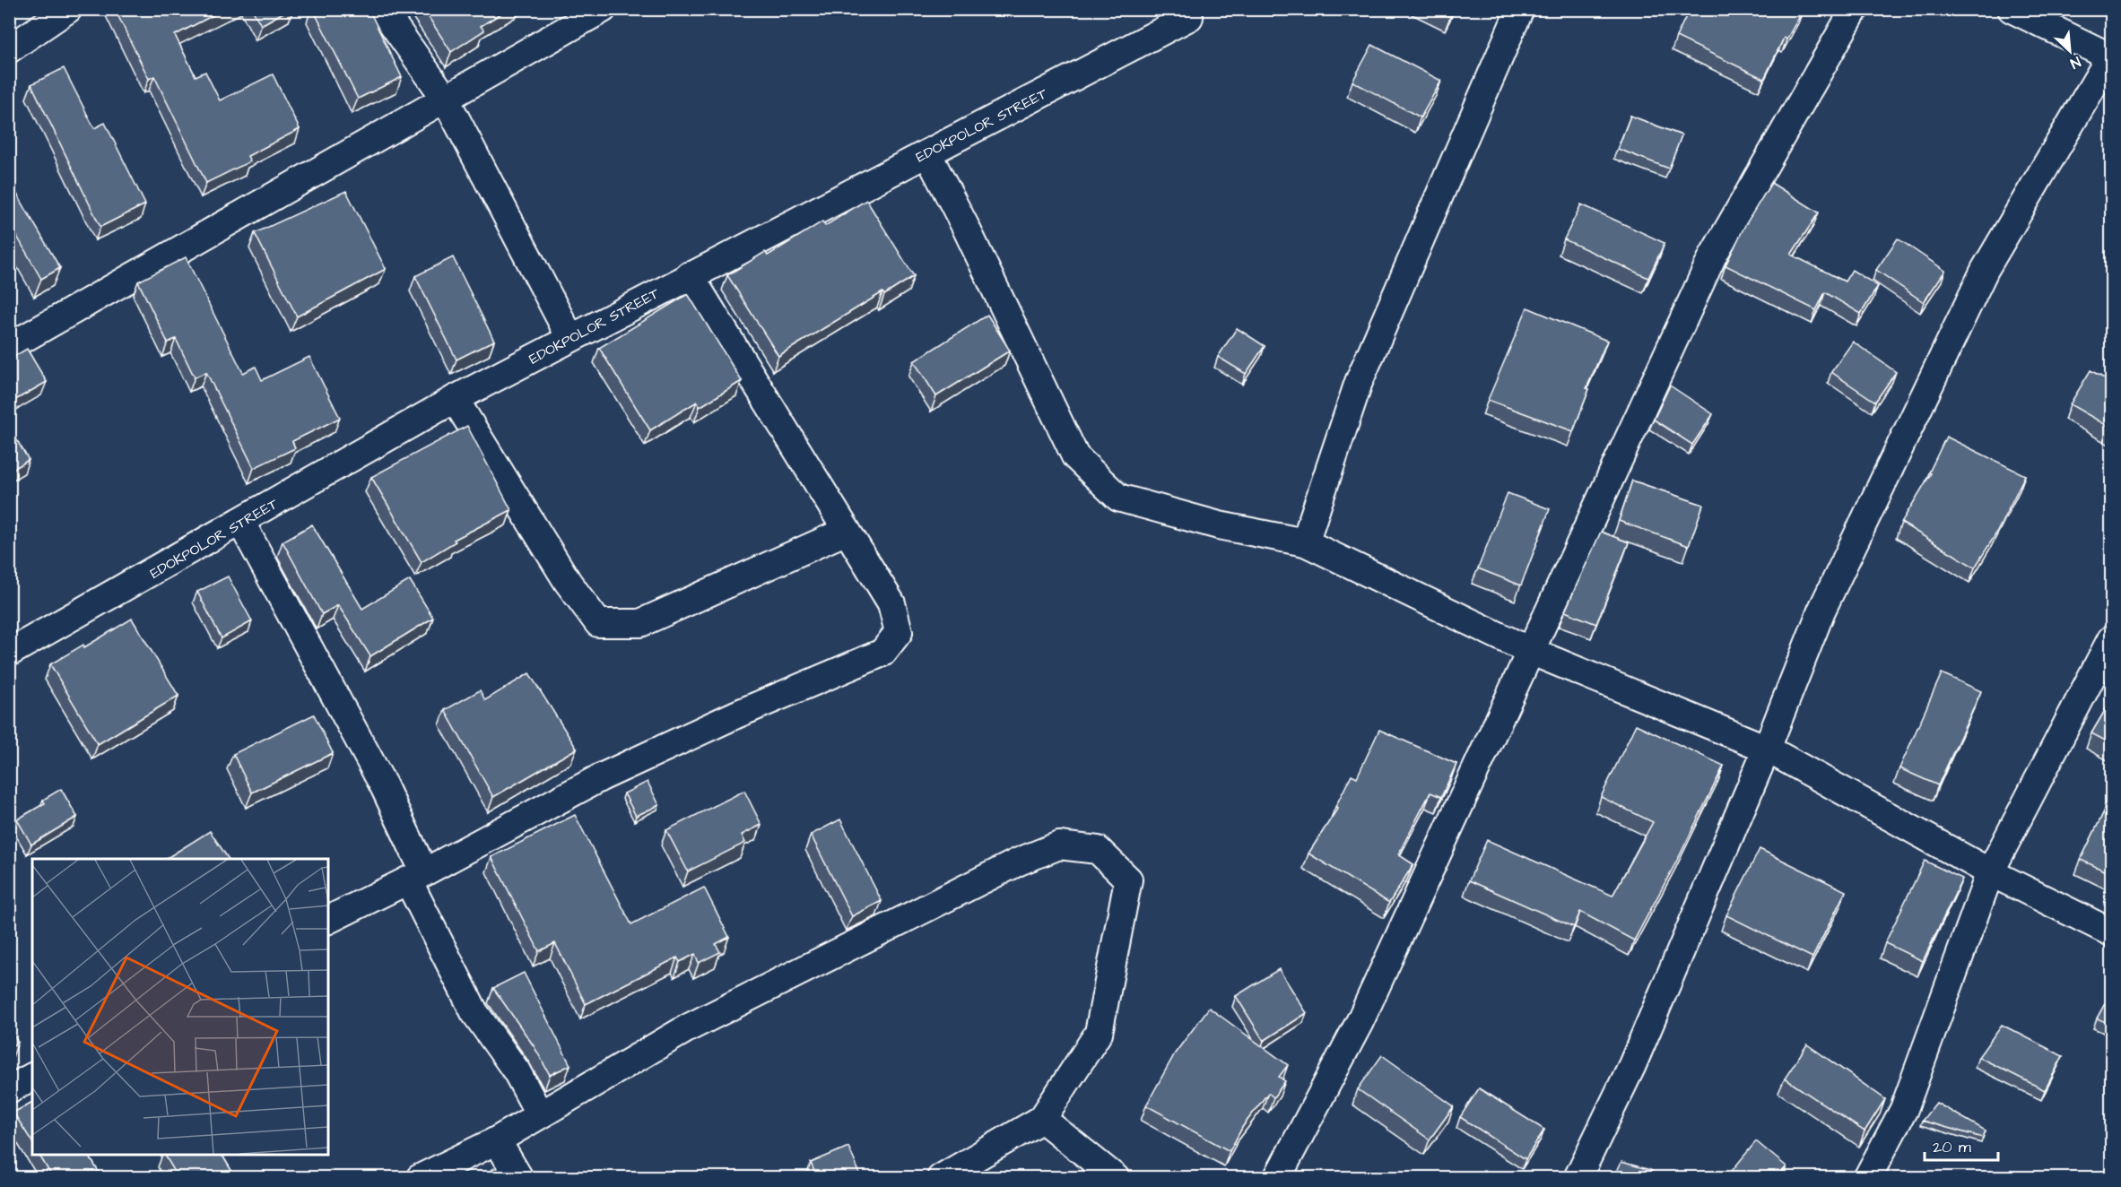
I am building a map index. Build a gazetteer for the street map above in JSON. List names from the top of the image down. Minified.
{"streets":{"street":["EDOKPOLOR STREET"]},"scale_bar":"20 m","north":"bottom right"}
